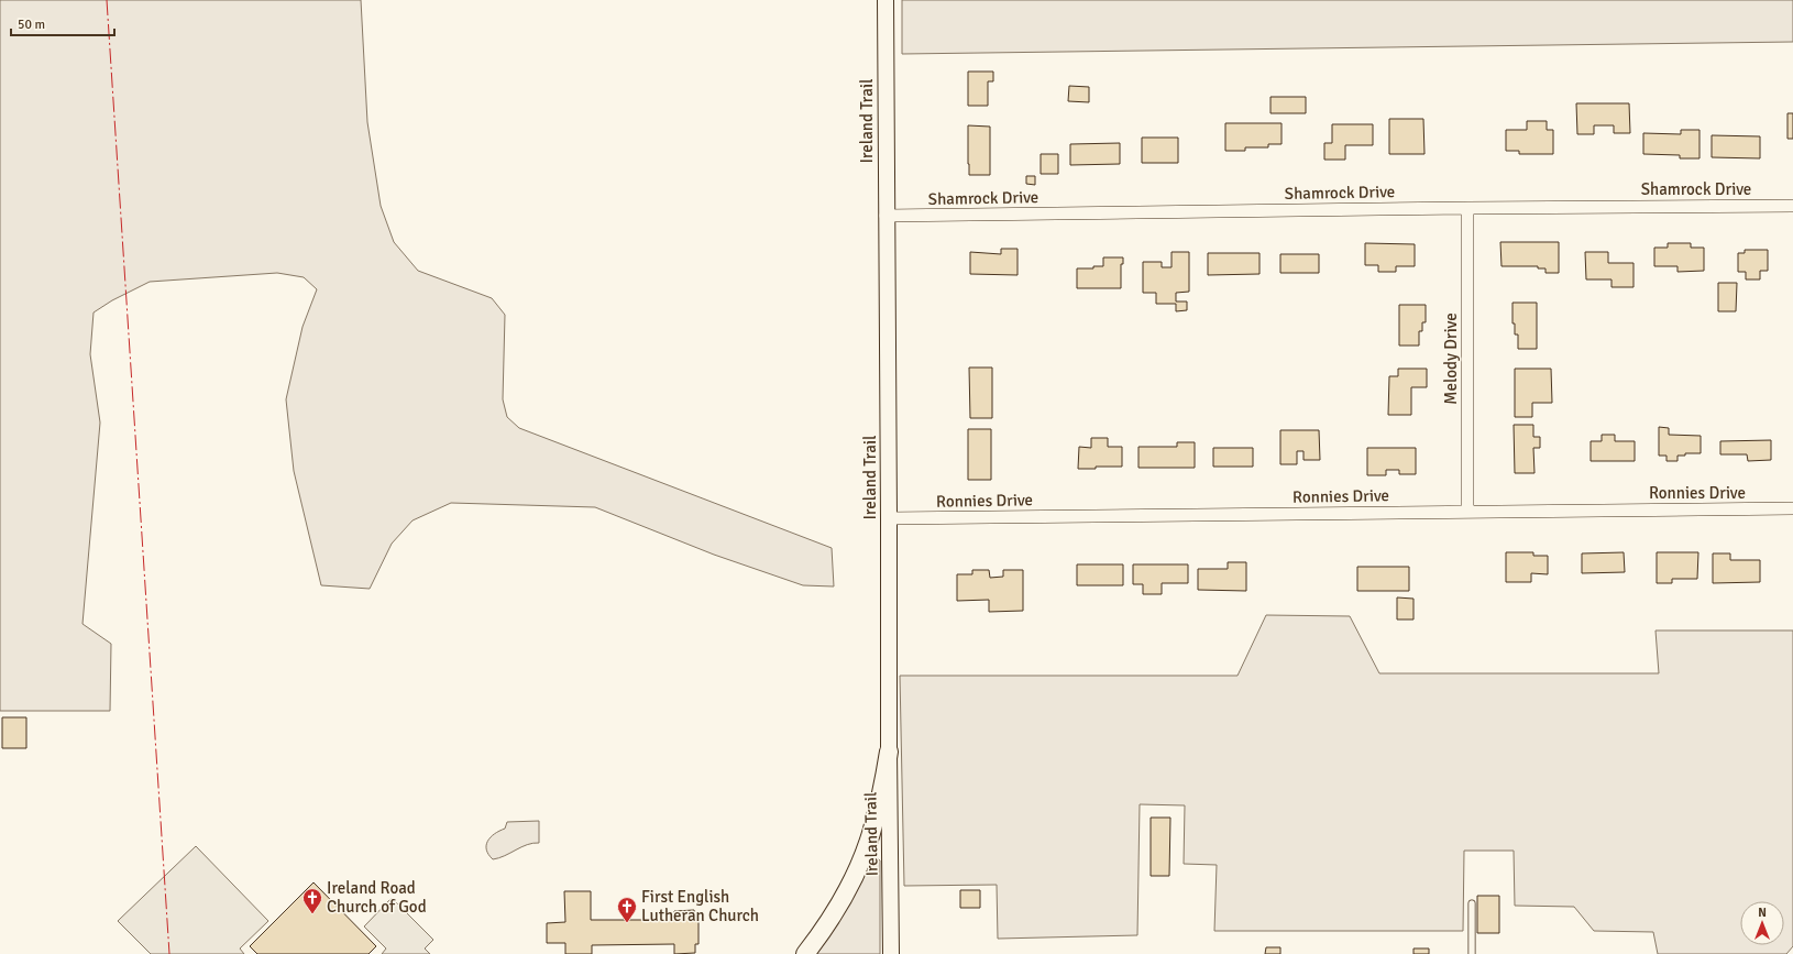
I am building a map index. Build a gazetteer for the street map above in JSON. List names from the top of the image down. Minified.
{"streets":{"street":["Ireland Trail","Shamrock Drive","Melody Drive","Ronnies Drive"]},"crossings":[["Ireland Trail","Shamrock Drive"],["Ireland Trail","Ronnies Drive"],["Shamrock Drive","Melody Drive"],["Melody Drive","Ronnies Drive"]],"places":{"church":["Ireland Road Church of God","First English Lutheran Church"]},"scale_bar":"50 m","north":"top"}
